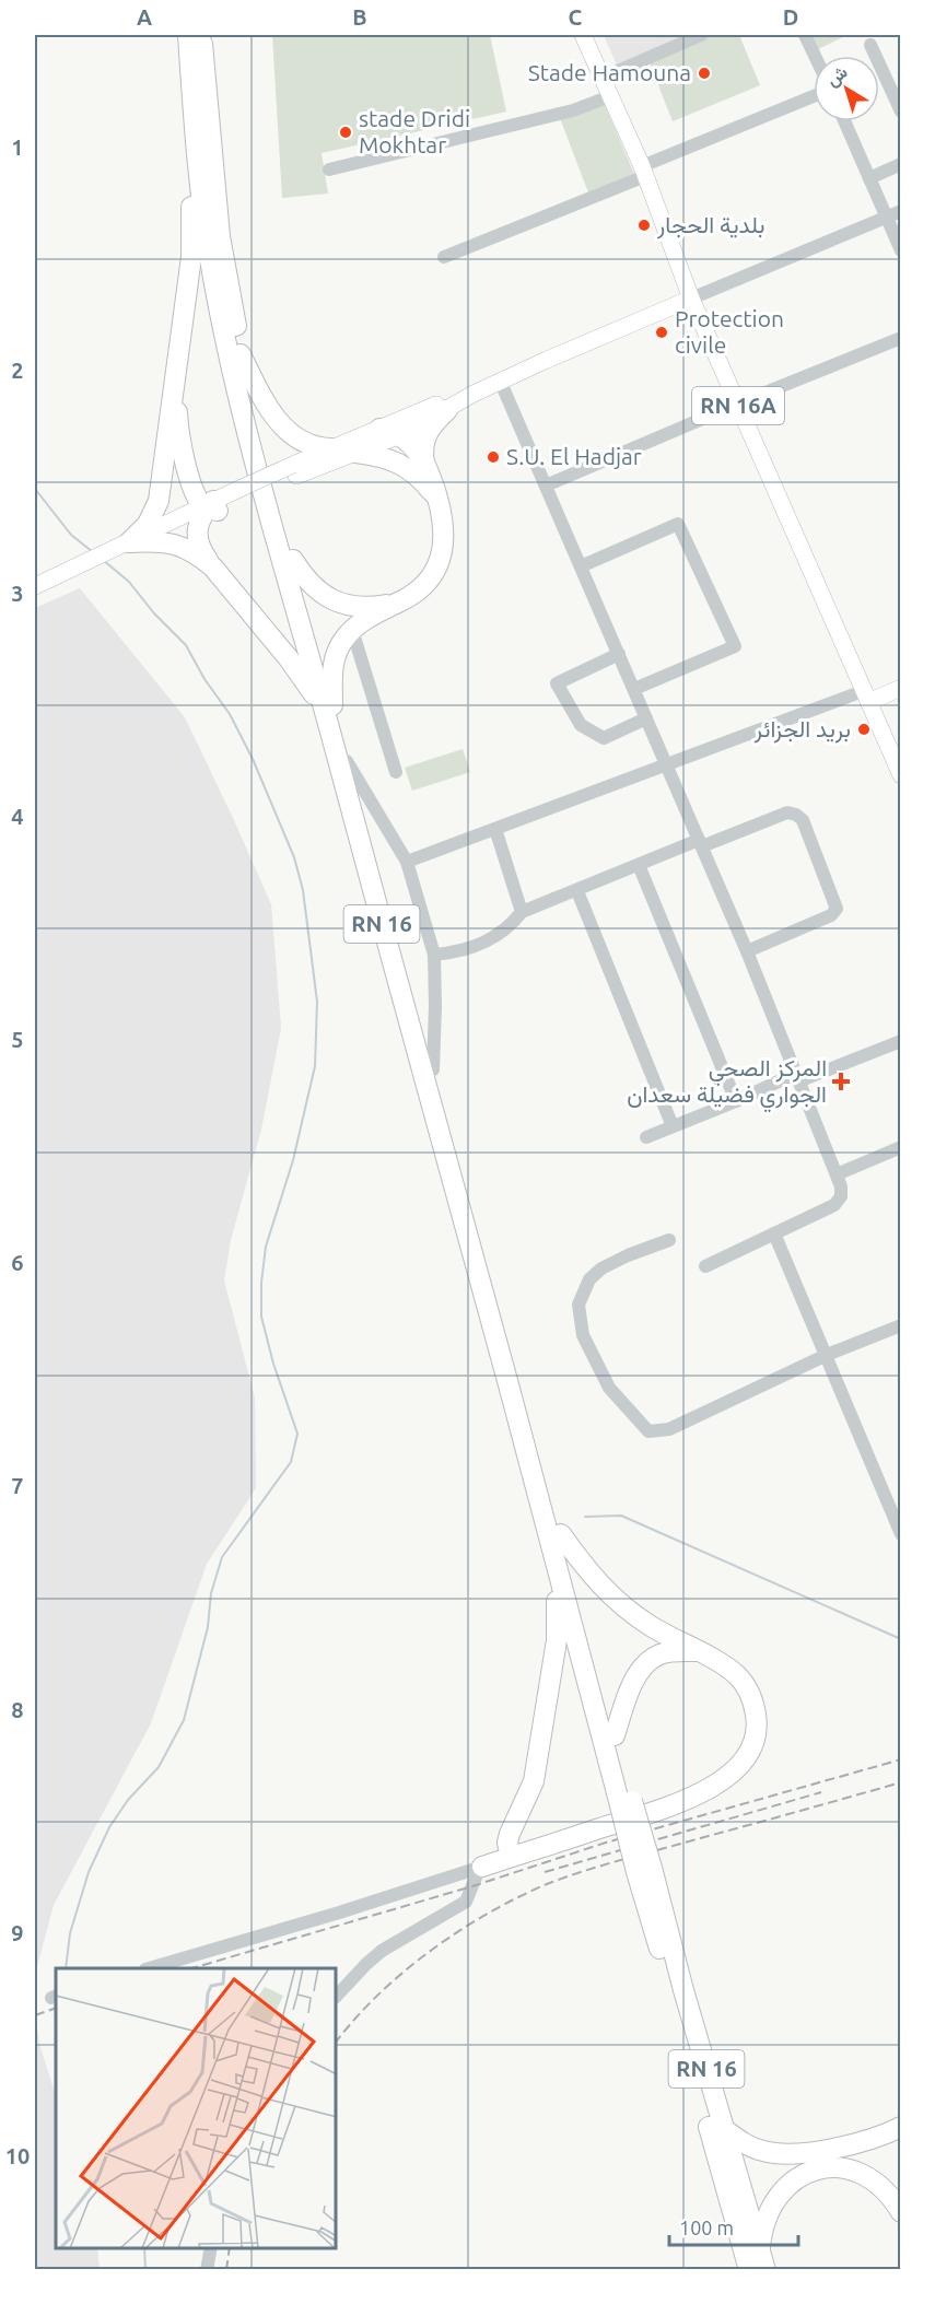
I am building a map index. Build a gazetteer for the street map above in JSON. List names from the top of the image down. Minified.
{"streets":{"highway":["RN 16"],"main road":["RN 16A"]},"places":{"other":["Stade Hamouna","stade Dridi Mokhtar","بلدية الحجار","Protection civile","S.U. El Hadjar","بريد الجزائر"],"health":["المركز الصحي الجواري فضيلة سعدان"]},"scale_bar":"100 m","north":"top left","grid":{"columns":["A","B","C","D"],"rows":["1","2","3","4","5","6","7","8","9","10"]}}
